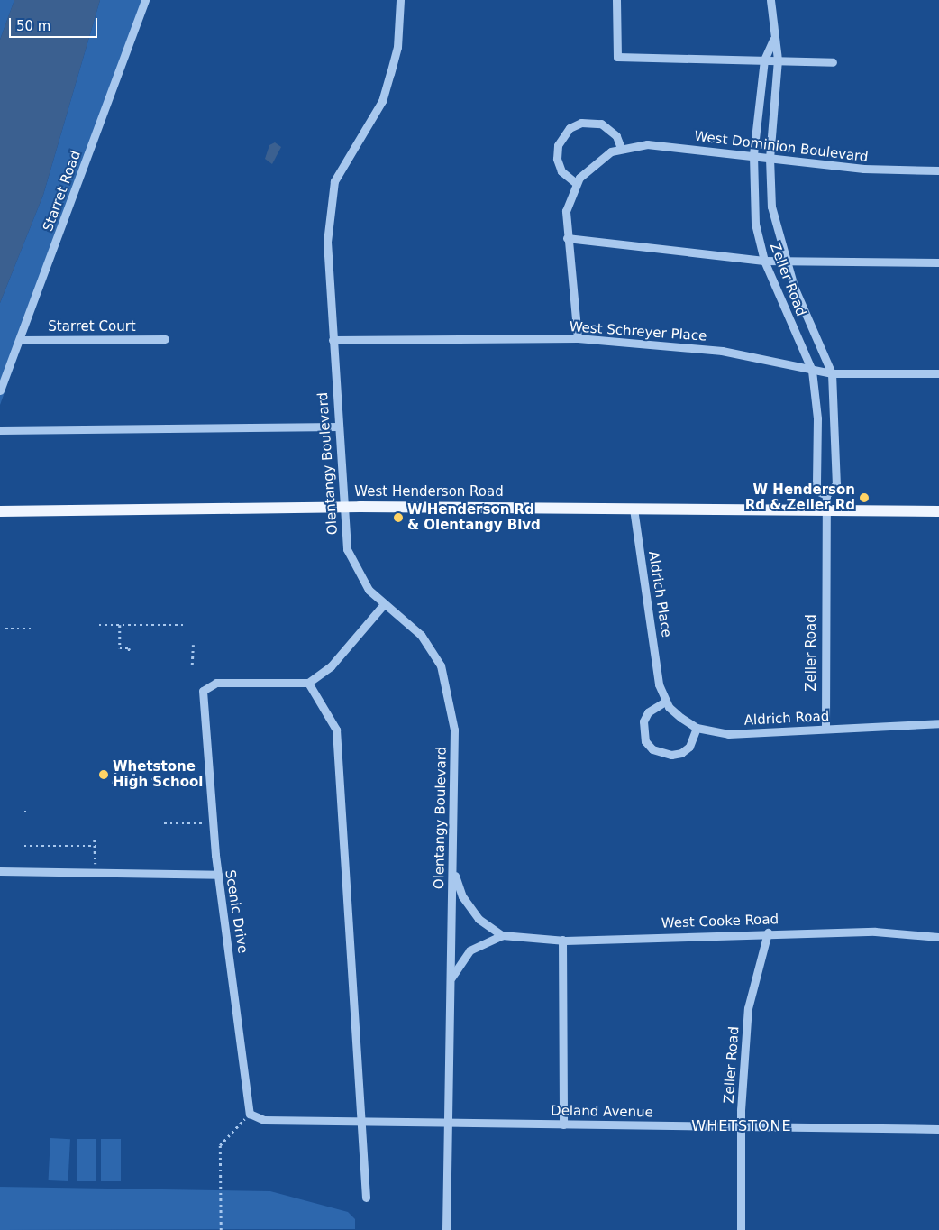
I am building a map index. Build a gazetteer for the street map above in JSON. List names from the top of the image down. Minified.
{"streets":{"main road":["West Henderson Road"],"street":["West Dominion Boulevard","Starret Road","Zeller Road","Starret Court","West Schreyer Place","Olentangy Boulevard","Aldrich Place","Aldrich Road","Scenic Drive","West Cooke Road","Deland Avenue"]},"crossings":[["West Dominion Boulevard","Zeller Road"],["Starret Road","Starret Court"],["Zeller Road","West Schreyer Place"],["Zeller Road","West Henderson Road"],["Zeller Road","Aldrich Road"],["Zeller Road","West Cooke Road"],["Zeller Road","Deland Avenue"],["West Schreyer Place","Olentangy Boulevard"],["Olentangy Boulevard","West Henderson Road"],["Olentangy Boulevard","West Cooke Road"],["Olentangy Boulevard","Deland Avenue"],["West Henderson Road","Aldrich Place"],["Aldrich Place","Aldrich Road"],["Scenic Drive","Deland Avenue"]],"districts":["WHETSTONE"],"places":["W Henderson Rd & Zeller Rd","W Henderson Rd & Olentangy Blvd","Whetstone High School"],"scale_bar":"50 m"}
